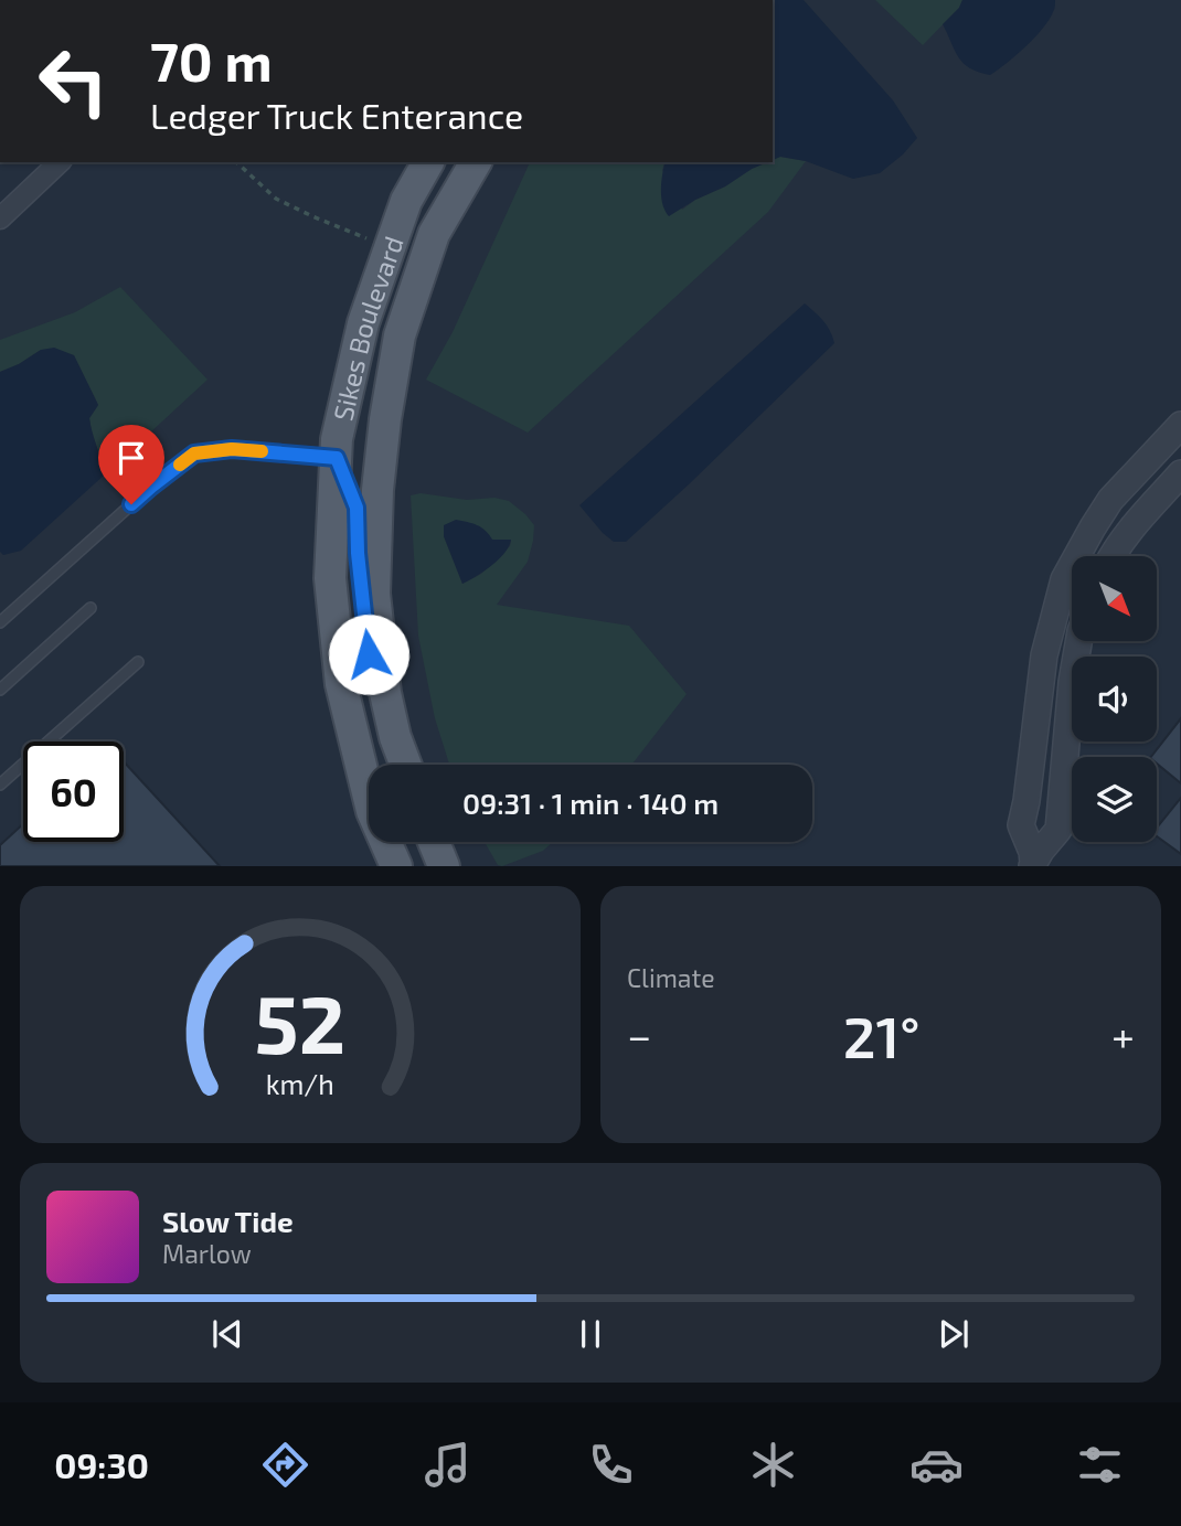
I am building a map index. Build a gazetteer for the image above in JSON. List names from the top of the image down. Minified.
{"streets":{"main road":["Sikes Boulevard"]},"north":"bottom right","page":{"turn":["70 m","Ledger Truck Enterance"],"limit":"60","trip":"09:31 · 1 min · 140 m","tile":"Climate","heat":["−","21°","+"],"song":["Slow Tide","Marlow"],"tabs":"09:30","gauge":["52","km/h"]}}
